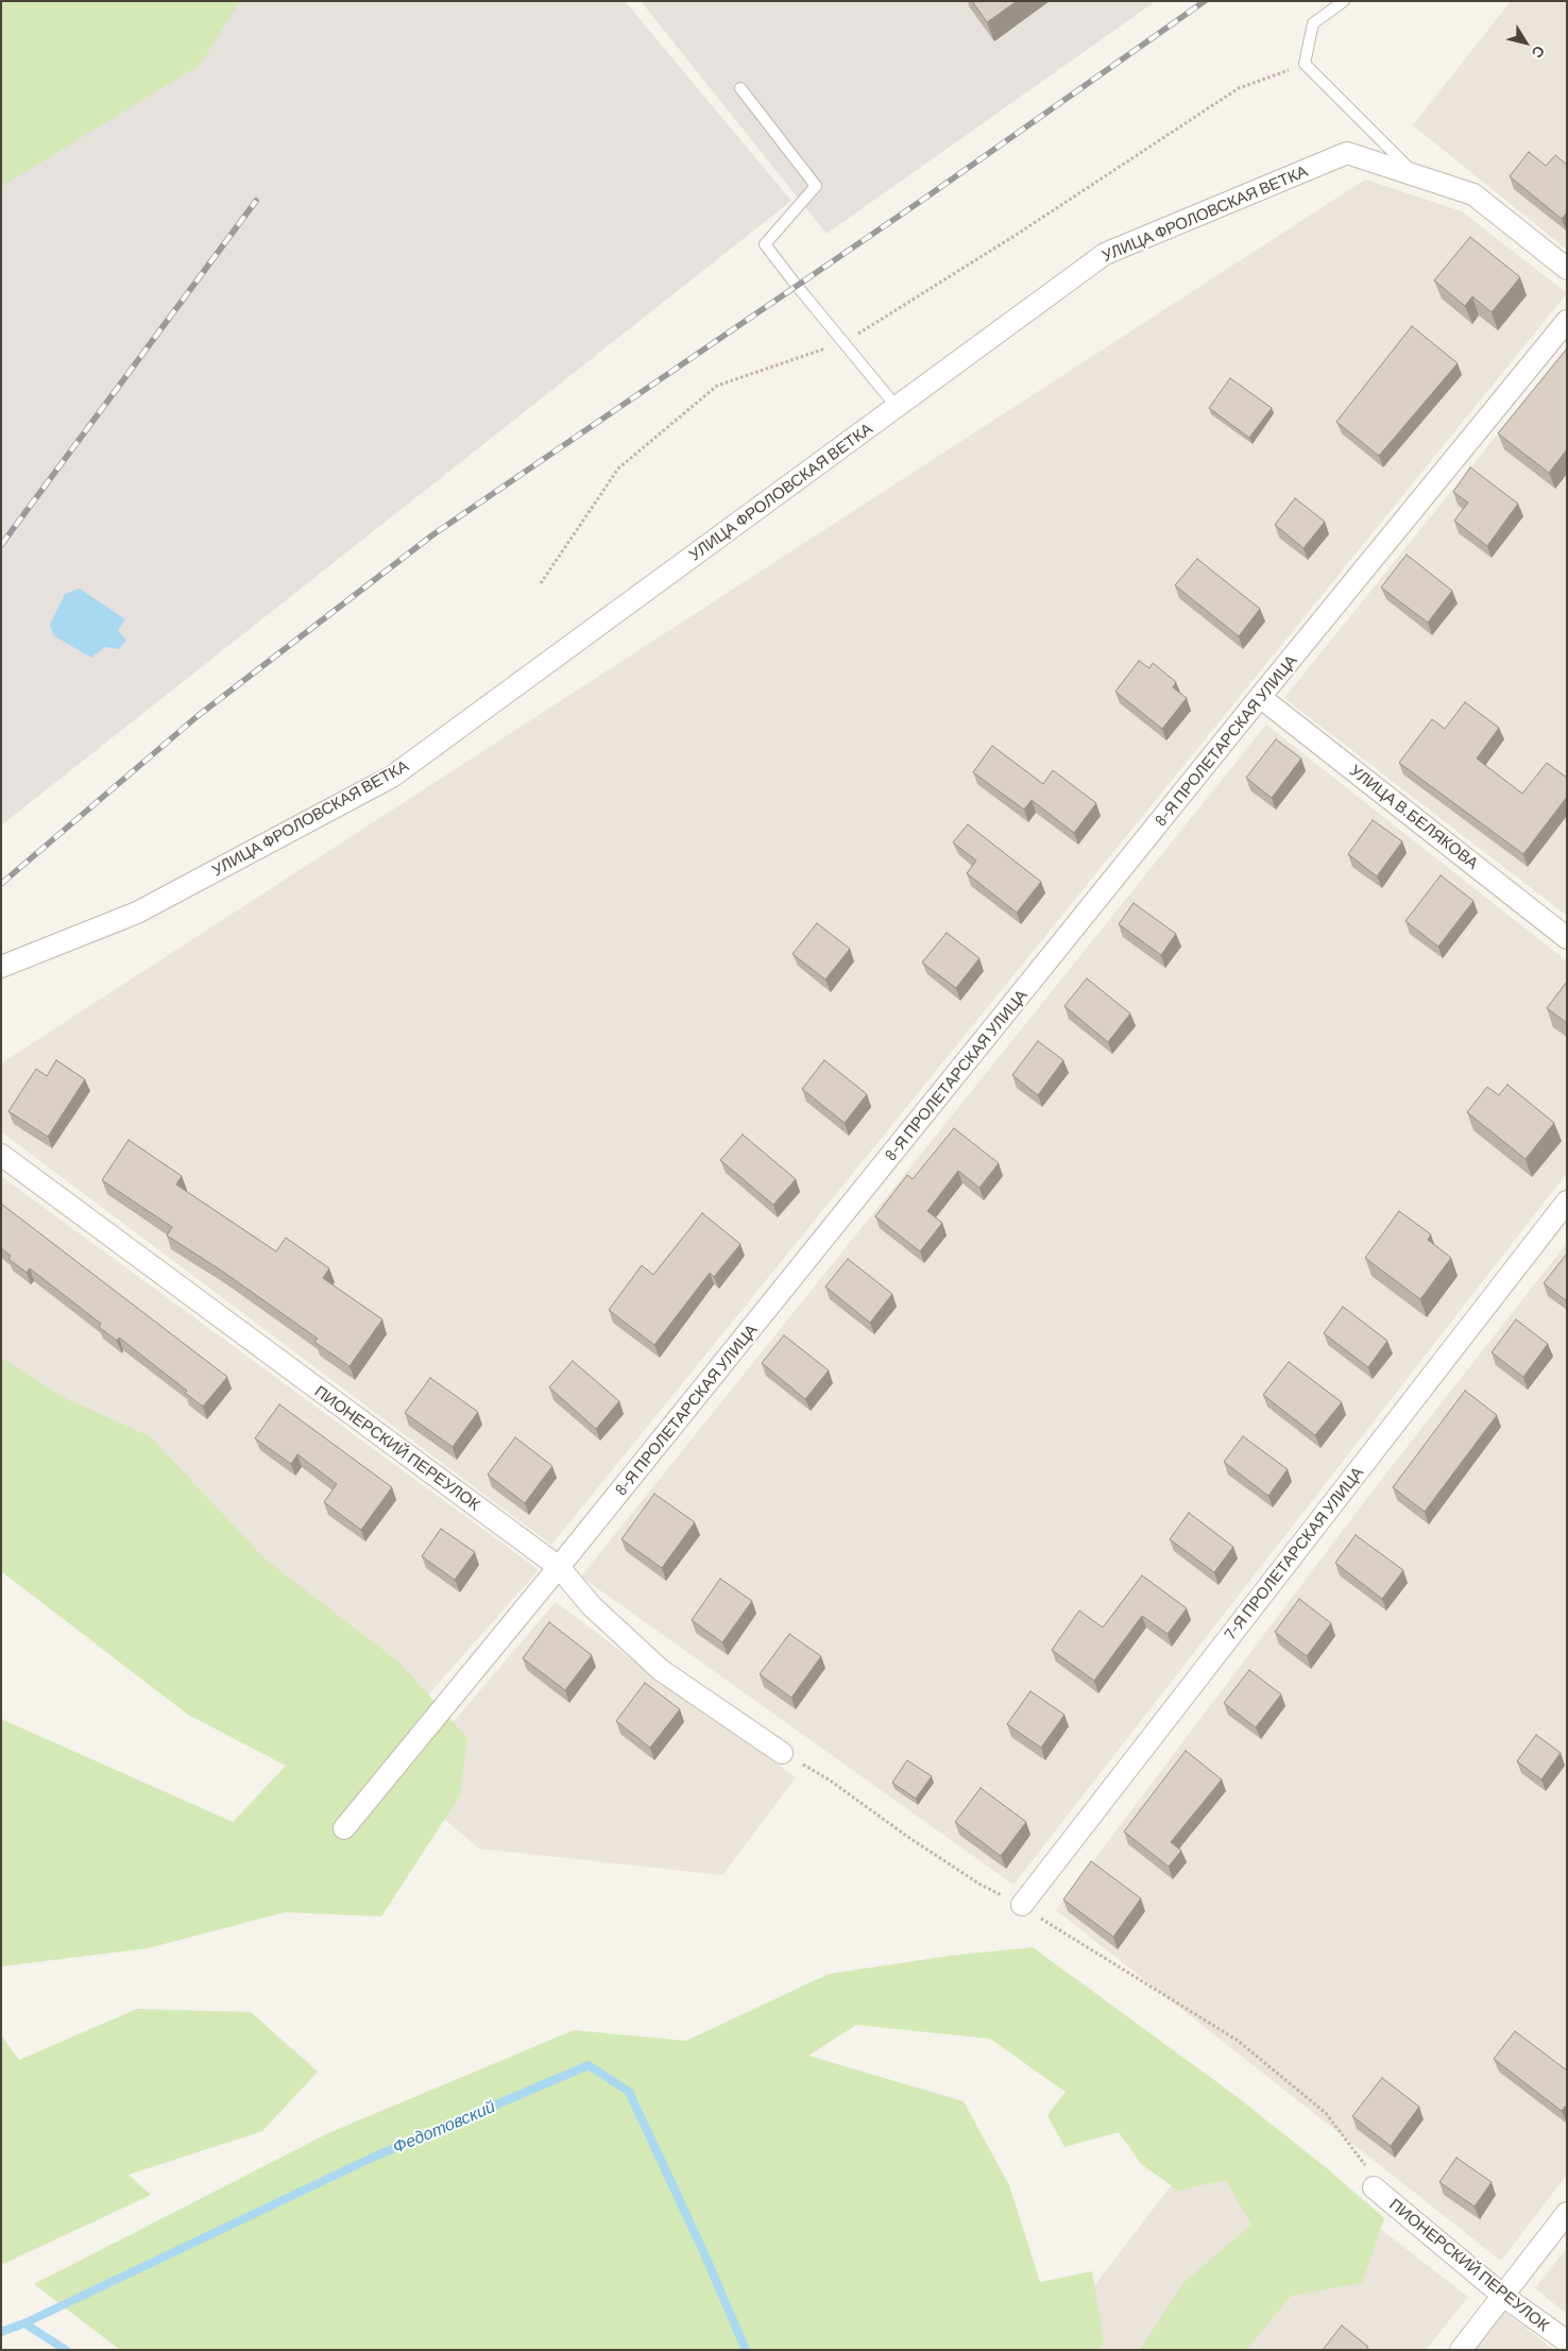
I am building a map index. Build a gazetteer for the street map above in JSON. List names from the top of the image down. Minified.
{"streets":{"street":["УЛИЦА ФРОЛОВСКАЯ ВЕТКА","8-Я ПРОЛЕТАРСКАЯ УЛИЦА","УЛИЦА В.БЕЛЯКОВА","ПИОНЕРСКИЙ ПЕРЕУЛОК","7-Я ПРОЛЕТАРСКАЯ УЛИЦА"]},"crossings":[["8-Я ПРОЛЕТАРСКАЯ УЛИЦА","УЛИЦА В.БЕЛЯКОВА"],["8-Я ПРОЛЕТАРСКАЯ УЛИЦА","ПИОНЕРСКИЙ ПЕРЕУЛОК"]],"water":["Федотовский"],"north":"bottom right"}
